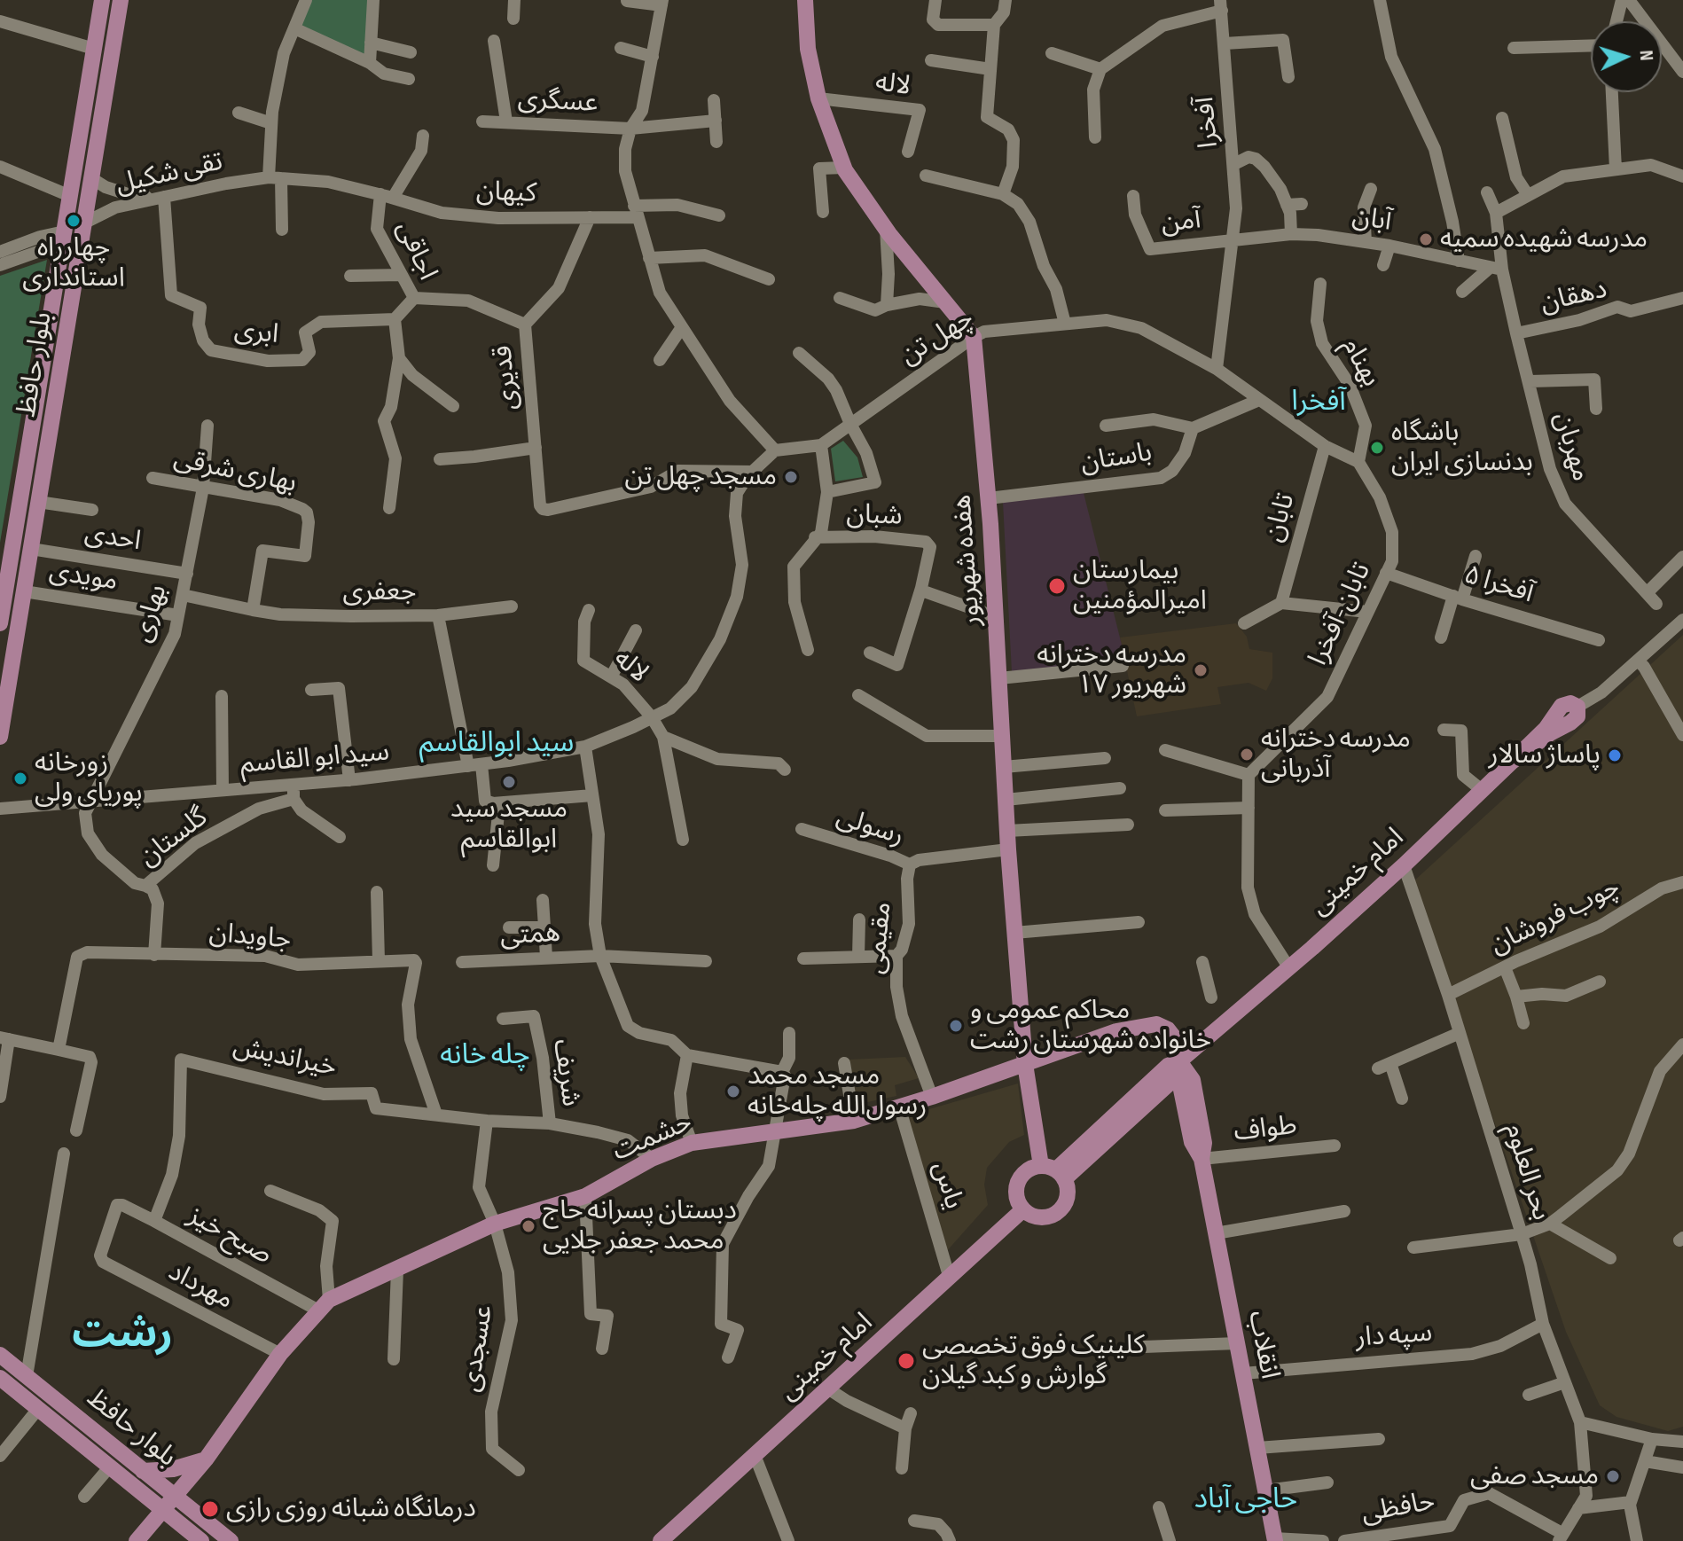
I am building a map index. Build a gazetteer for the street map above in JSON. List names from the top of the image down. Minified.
{"streets":{"main road":["بلوار حافظ","هفده شهریور","امام خمینی","حشمت","انقلاب"],"street":["لاله","عسگری","آفخرا","تقی شکیل","کیهان","آبان","آمن","اجاقی","دهقان","ابری","چهل تن","بهنام","قدیری","مهربان","باستان","بهاری شرقی","شبان","تابان","احدی","مویدی","آفخرا ۵","جعفری","بهاری","تابان-آفخرا","سید ابو القاسم","رسولی","گلستان","چوب فروشان","همتی","جاویدان","مقیمی","خیراندیش","شریف","طواف","بحر العلوم","یاس","صبح خیز","مهرداد","سپه دار","عسجدی","حافظی"]},"crossings":[["لاله","سید ابو القاسم"],["آفخرا","آبان"],["آفخرا","آمن"],["آفخرا","چهل تن"],["تقی شکیل","کیهان"],["تقی شکیل","اجاقی"],["تقی شکیل","ابری"],["تقی شکیل","بلوار حافظ"],["کیهان","اجاقی"],["کیهان","قدیری"],["آبان","آمن"],["آبان","مهربان"],["اجاقی","ابری"],["دهقان","مهربان"],["چهل تن","هفده شهریور"],["چهل تن","سید ابو القاسم"],["بهنام","تابان-آفخرا"],["بلوار حافظ","احدی"],["بلوار حافظ","مویدی"],["بلوار حافظ","حشمت"],["قدیری","سید ابو القاسم"],["باستان","هفده شهریور"],["بهاری شرقی","جعفری"],["بهاری شرقی","بهاری"],["احدی","بهاری"],["هفده شهریور","رسولی"],["هفده شهریور","امام خمینی"],["هفده شهریور","حشمت"],["مویدی","بهاری"],["آفخرا ۵","تابان-آفخرا"],["جعفری","بهاری"],["جعفری","سید ابو القاسم"],["بهاری","سید ابو القاسم"],["رسولی","مقیمی"],["گلستان","جاویدان"],["امام خمینی","حشمت"],["امام خمینی","بحر العلوم"],["امام خمینی","یاس"],["امام خمینی","انقلاب"],["چوب فروشان","بحر العلوم"],["جاویدان","خیراندیش"],["مقیمی","حشمت"],["خیراندیش","شریف"],["خیراندیش","حشمت"],["خیراندیش","صبح خیز"],["خیراندیش","عسجدی"],["طواف","انقلاب"],["حشمت","یاس"],["حشمت","صبح خیز"],["حشمت","مهرداد"],["حشمت","انقلاب"],["حشمت","عسجدی"],["بحر العلوم","سپه دار"],["بحر العلوم","حافظی"],["صبح خیز","مهرداد"],["سپه دار","انقلاب"]],"districts":["آفخرا","سید ابوالقاسم","چله خانه","رشت","حاجی آباد"],"places":["چهارراه استانداری","مدرسه شهیده سمیه","باشگاه بدنسازی ایران","مسجد چهل تن","بیمارستان امیرالمؤمنین","مدرسه دخترانه ۱۷ شهریور","مدرسه دخترانه آذربانی","پاساژ سالار","زورخانه پوریای ولی","مسجد سید ابوالقاسم","محاکم عمومی و خانواده شهرستان رشت","مسجد محمد رسول‌‌الله چله‌خانه","دبستان پسرانه حاج محمد جعفر جلایی","کلینیک فوق تخصصی گوارش و کبد گیلان","مسجد صفی","درمانگاه شبانه روزی رازی"],"north":"right"}
